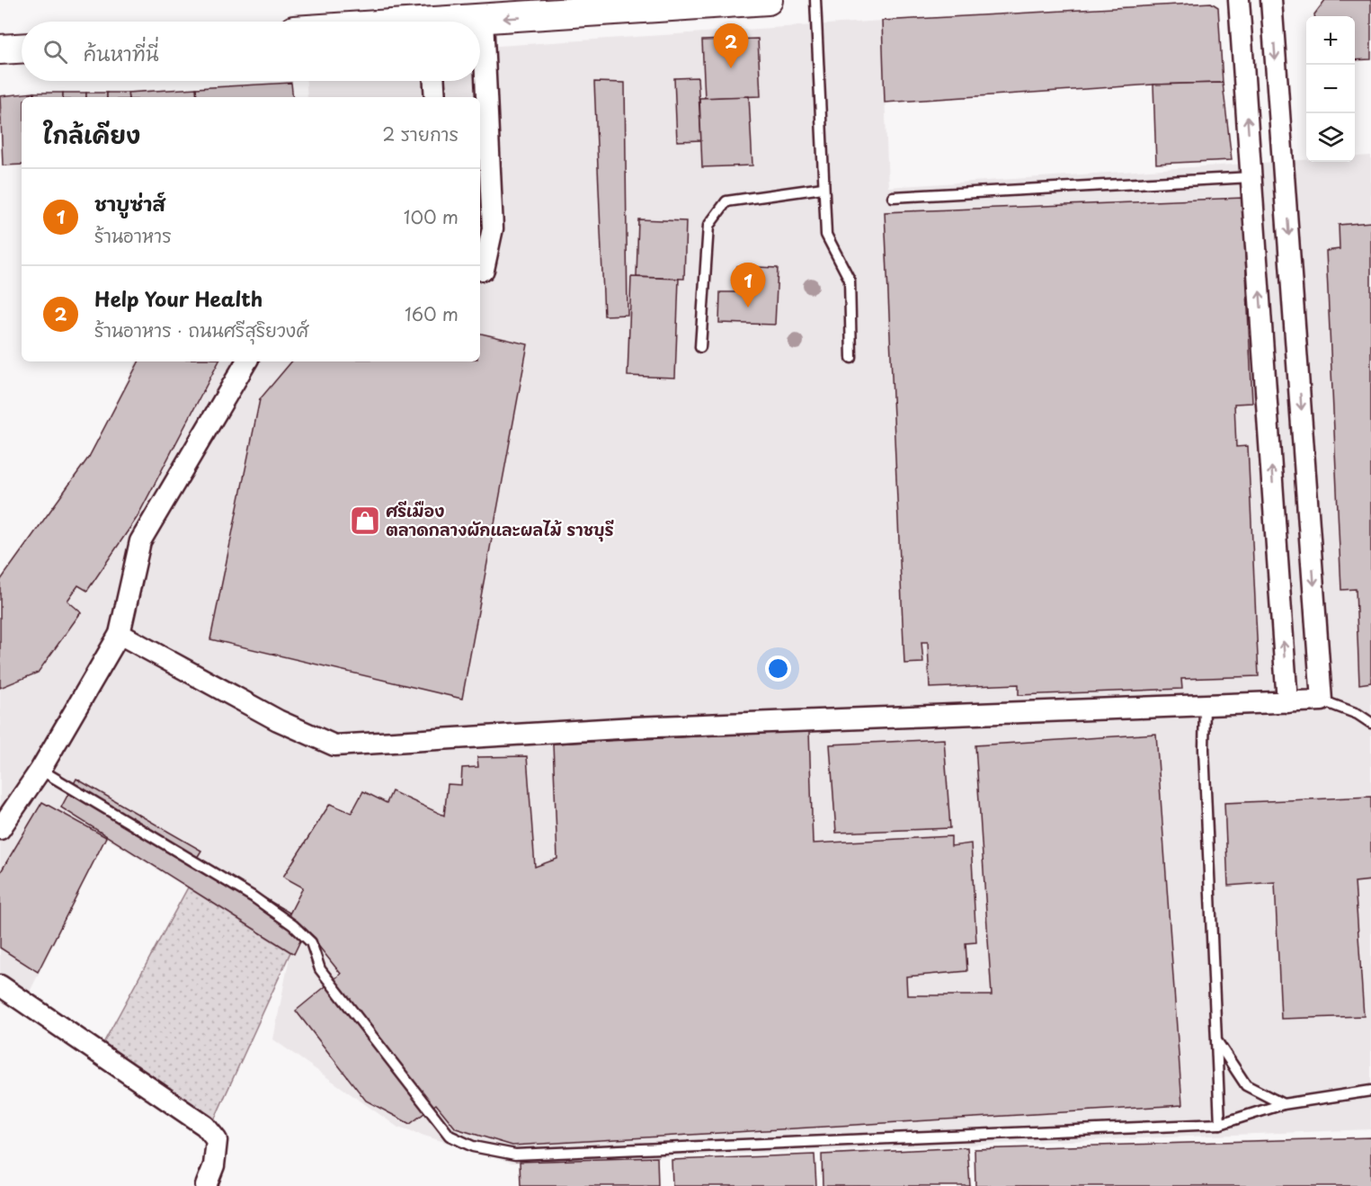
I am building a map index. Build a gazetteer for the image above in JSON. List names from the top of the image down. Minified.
{"places":{"shop":["ศรีเมือง ตลาดกลางผักและผลไม้ ราชบุรี"]},"page":{"map_buttons":["+","−"],"search":"ค้นหาที่นี่","pins":["2","1"],"heading":["ใกล้เคียง","2 รายการ"],"list":[{"mark":"1","name":"ชาบูซ่าส์","note":"ร้านอาหาร","value":"100 m"},{"mark":"2","name":"Help Your Health","note":"ร้านอาหาร · ถนนศรีสุริยวงศ์","value":"160 m"}]}}
